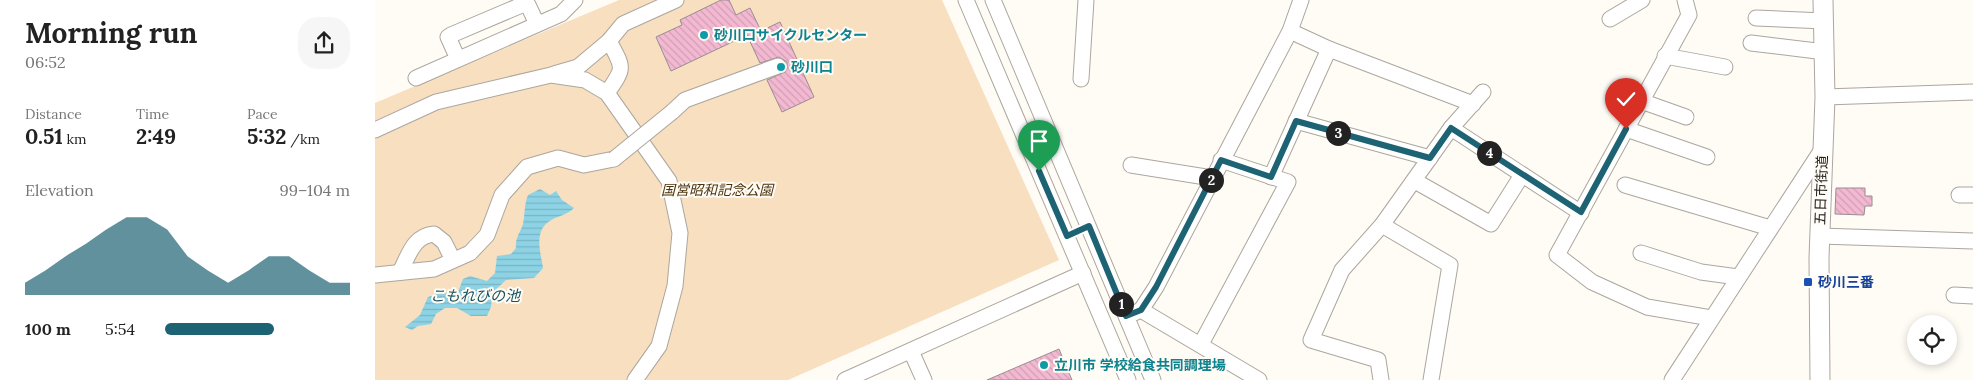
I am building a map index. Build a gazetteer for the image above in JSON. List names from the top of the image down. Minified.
{"streets":{"main road":["五日市街道"]},"water":["こもれびの池"],"parks":["国営昭和記念公園"],"places":{"other":["砂川口サイクルセンター","砂川口","立川市 学校給食共同調理場"],"transit":["砂川三番"]},"page":{"heading":["Morning run","06:52"],"stats":[["Distance","0.51 km"],["Time","2:49"],["Pace","5:32 /km"]],"pins":["3","4","2","1"],"chart":["Elevation","99–104 m"],"list":[{"name":"100 m","note":"5:54"}]}}
